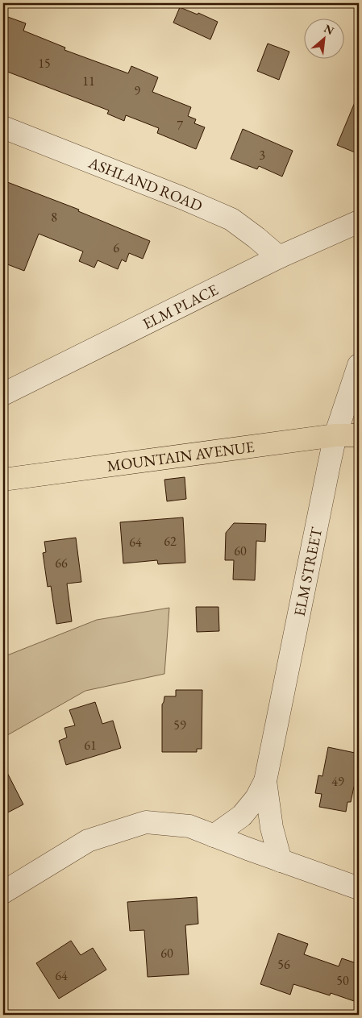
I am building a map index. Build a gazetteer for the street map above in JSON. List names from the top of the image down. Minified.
{"streets":{"main road":["MOUNTAIN AVENUE"],"street":["ASHLAND ROAD","ELM PLACE","ELM STREET"]},"crossings":[["ASHLAND ROAD","ELM PLACE"],["MOUNTAIN AVENUE","ELM STREET"]],"house_numbers":["15","11","9","7","3","8","6","62","64","60","66","59","61","49","60","56","64","50"],"north":"top right"}
